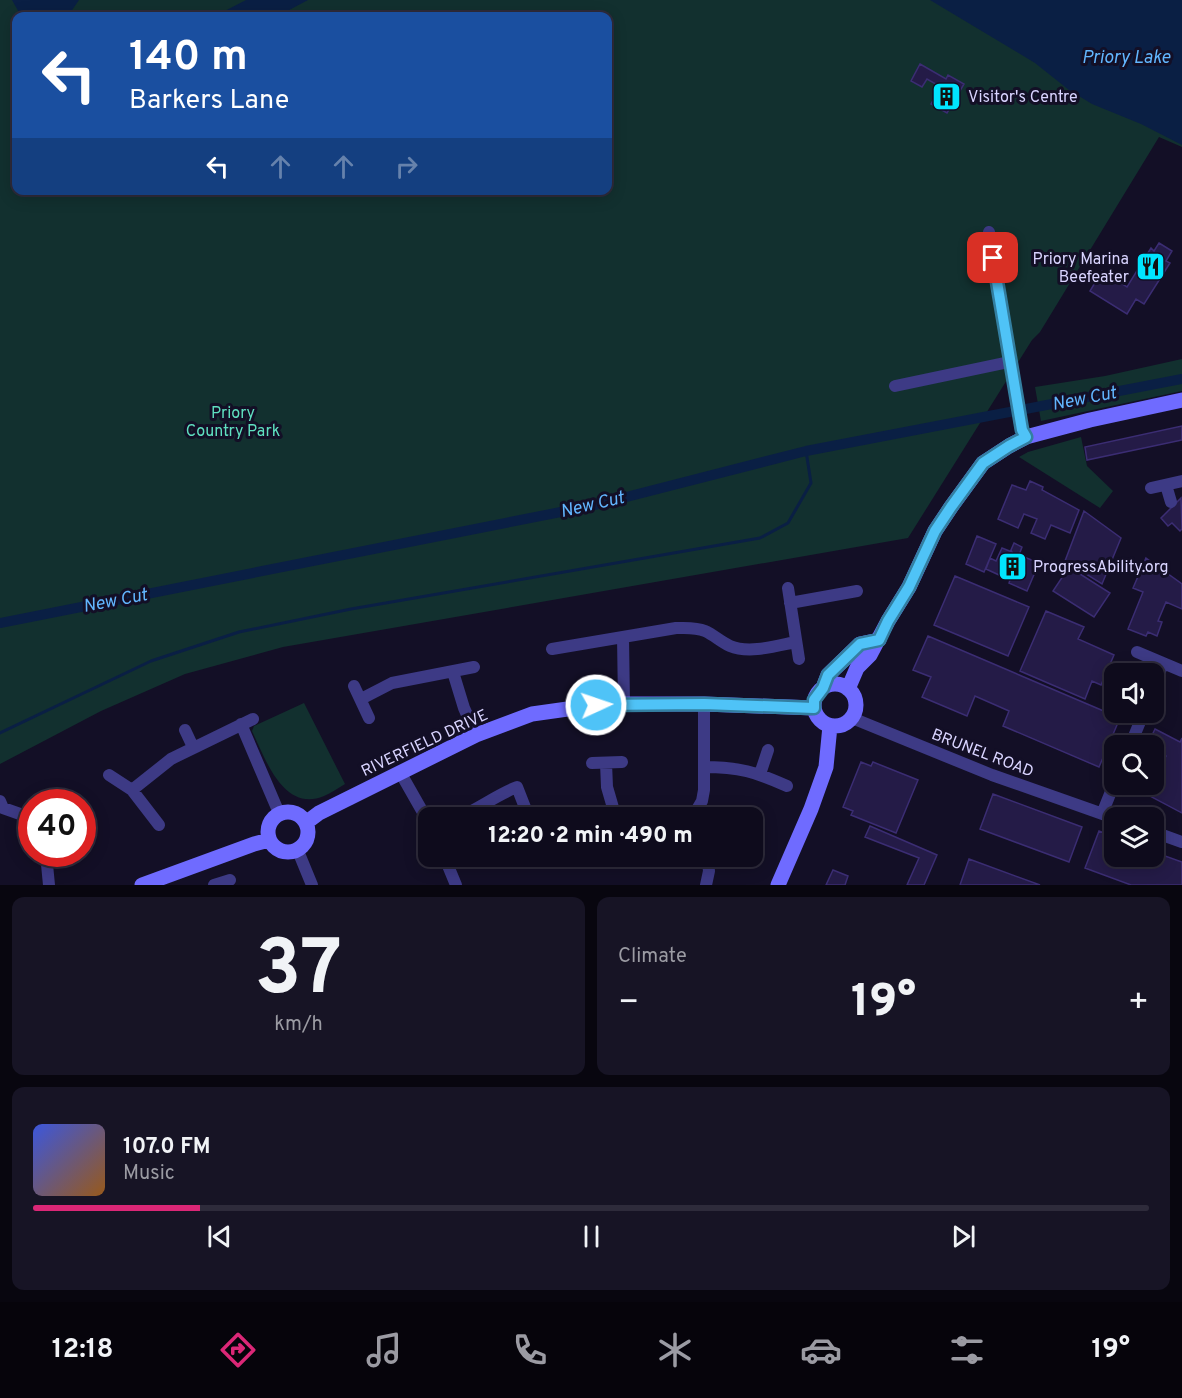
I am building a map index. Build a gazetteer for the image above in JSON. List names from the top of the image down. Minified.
{"streets":{"street":["RIVERFIELD DRIVE","BRUNEL ROAD"]},"crossings":[["RIVERFIELD DRIVE","BRUNEL ROAD"]],"water":["Priory Lake","New Cut"],"parks":["Priory Country Park"],"places":{"building":["Visitor's Centre","ProgressAbility.org"],"restaurant":["Priory Marina Beefeater"]},"page":{"turn":["140 m","Barkers Lane"],"limit":"40","trip":"12:20 · 2 min · 490 m","tile":[["37","km/h"],"Climate"],"heat":["−","19°","+"],"song":["107.0 FM","Music"],"tabs":["12:18","19°"]}}
